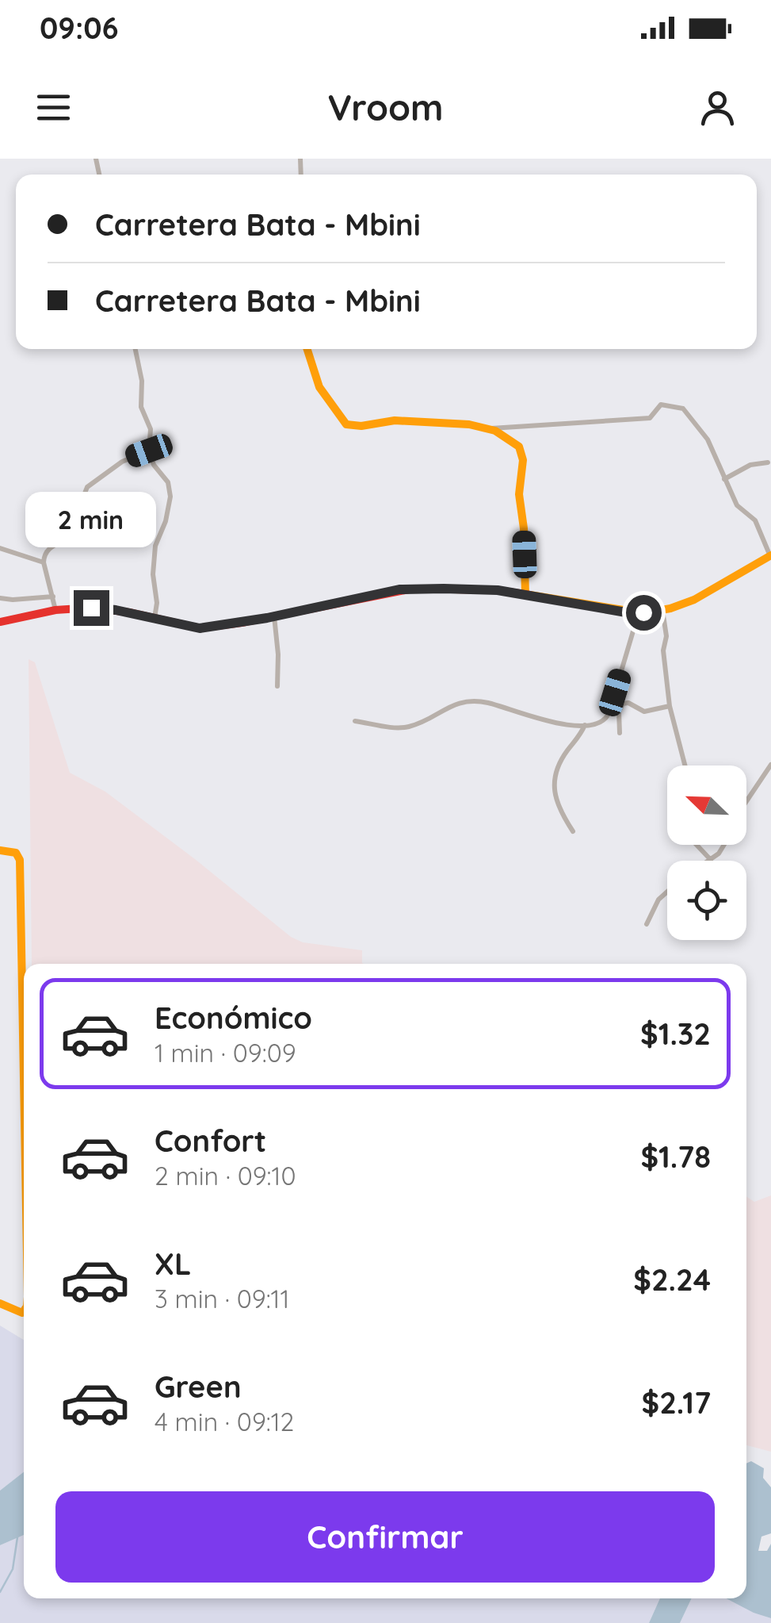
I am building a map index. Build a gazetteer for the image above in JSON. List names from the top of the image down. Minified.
{"north":"top left","page":{"status":"09:06","header":"Vroom","banner":["Carretera Bata - Mbini","Carretera Bata - Mbini"],"bubble":"2 min","list":[{"name":"Económico","note":"1 min · 09:09","value":"$1.32"},{"name":"Confort","note":"2 min · 09:10","value":"$1.78"},{"name":"XL","note":"3 min · 09:11","value":"$2.24"},{"name":"Green","note":"4 min · 09:12","value":"$2.17"}],"buttons":"Confirmar"}}
